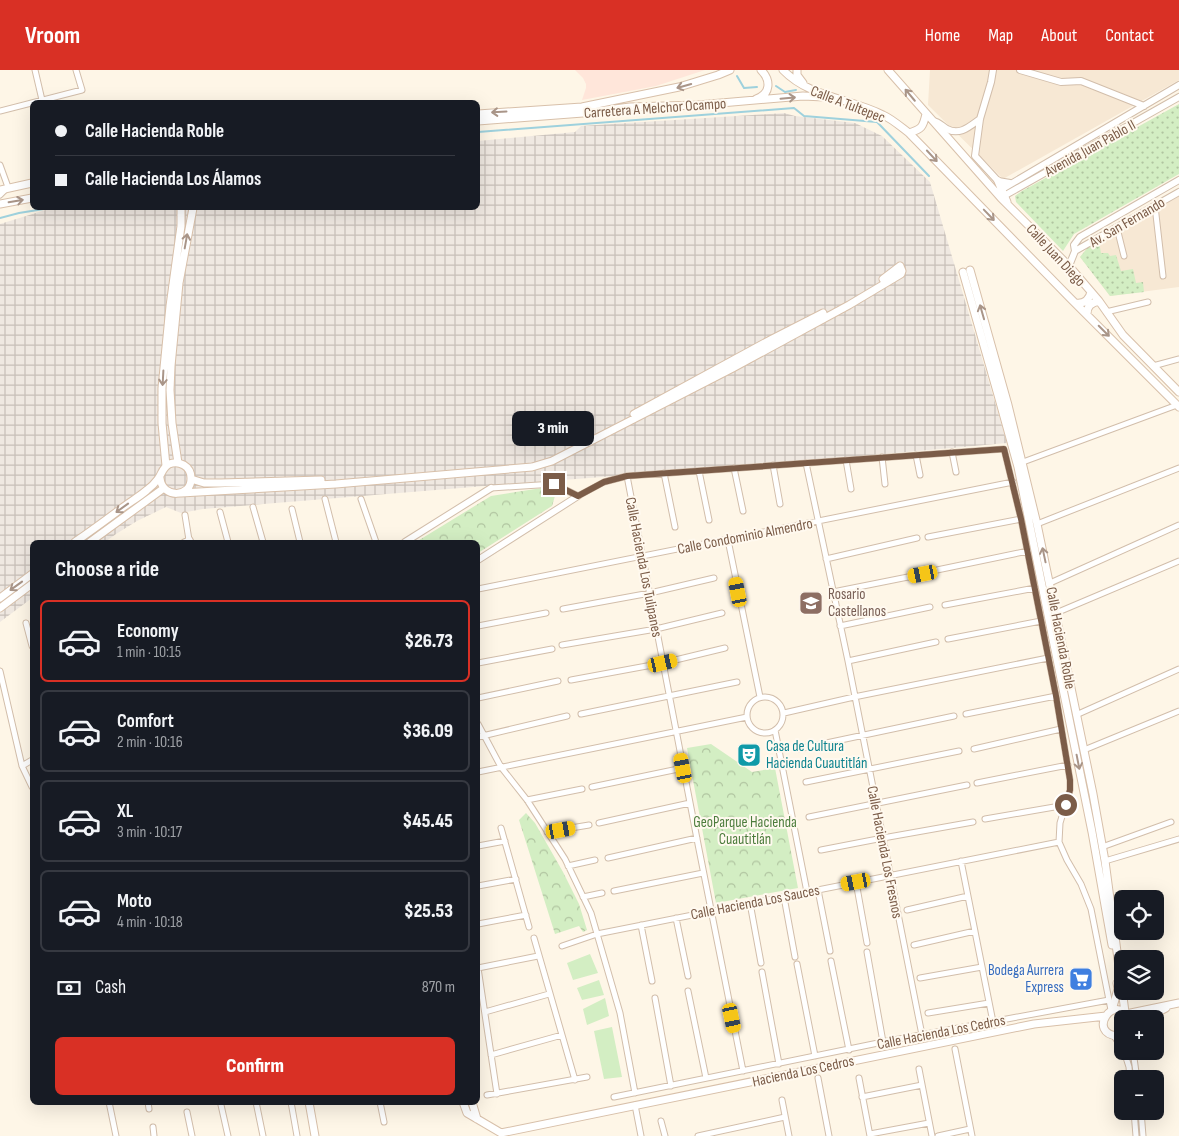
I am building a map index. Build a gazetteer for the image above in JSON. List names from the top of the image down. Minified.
{"streets":{"main road":["Calle A Tultepec","Carretera A Melchor Ocampo","Calle Juan Diego","Calle Hacienda Roble","Hacienda Los Cedros"],"street":["Avenida Juan Pablo II","Av. San Fernando","Calle Condominio Almendro","Calle Hacienda Los Tulipanes","Calle Hacienda Los Fresnos","Calle Hacienda Los Sauces","Calle Hacienda Los Cedros"]},"crossings":[["Calle A Tultepec","Carretera A Melchor Ocampo"],["Calle A Tultepec","Calle Juan Diego"],["Avenida Juan Pablo II","Calle Juan Diego"],["Calle Condominio Almendro","Calle Hacienda Los Tulipanes"],["Calle Condominio Almendro","Calle Hacienda Roble"],["Calle Condominio Almendro","Calle Hacienda Los Fresnos"],["Calle Hacienda Los Tulipanes","Calle Hacienda Los Sauces"],["Calle Hacienda Los Tulipanes","Calle Hacienda Los Cedros"],["Calle Hacienda Roble","Calle Hacienda Los Sauces"],["Calle Hacienda Roble","Calle Hacienda Los Cedros"],["Calle Hacienda Roble","Hacienda Los Cedros"],["Calle Hacienda Los Fresnos","Calle Hacienda Los Sauces"],["Calle Hacienda Los Fresnos","Calle Hacienda Los Cedros"]],"parks":["GeoParque Hacienda Cuautitlán"],"places":{"school or university":["Rosario Castellanos"],"theatre":["Casa de Cultura Hacienda Cuautitlán"],"supermarket":["Bodega Aurrera Express"]},"page":{"header":"Vroom","nav":["Home","Map","About","Contact"],"banner":["Calle Hacienda Roble","Calle Hacienda Los Álamos"],"bubble":"3 min","heading":"Choose a ride","list":[{"name":"Economy","note":"1 min · 10:15","value":"$26.73"},{"name":"Comfort","note":"2 min · 10:16","value":"$36.09"},{"name":"XL","note":"3 min · 10:17","value":"$45.45"},{"name":"Moto","note":"4 min · 10:18","value":"$25.53"}],"map_buttons":["+","−"],"pay":["Cash","870 m"],"buttons":"Confirm"}}
